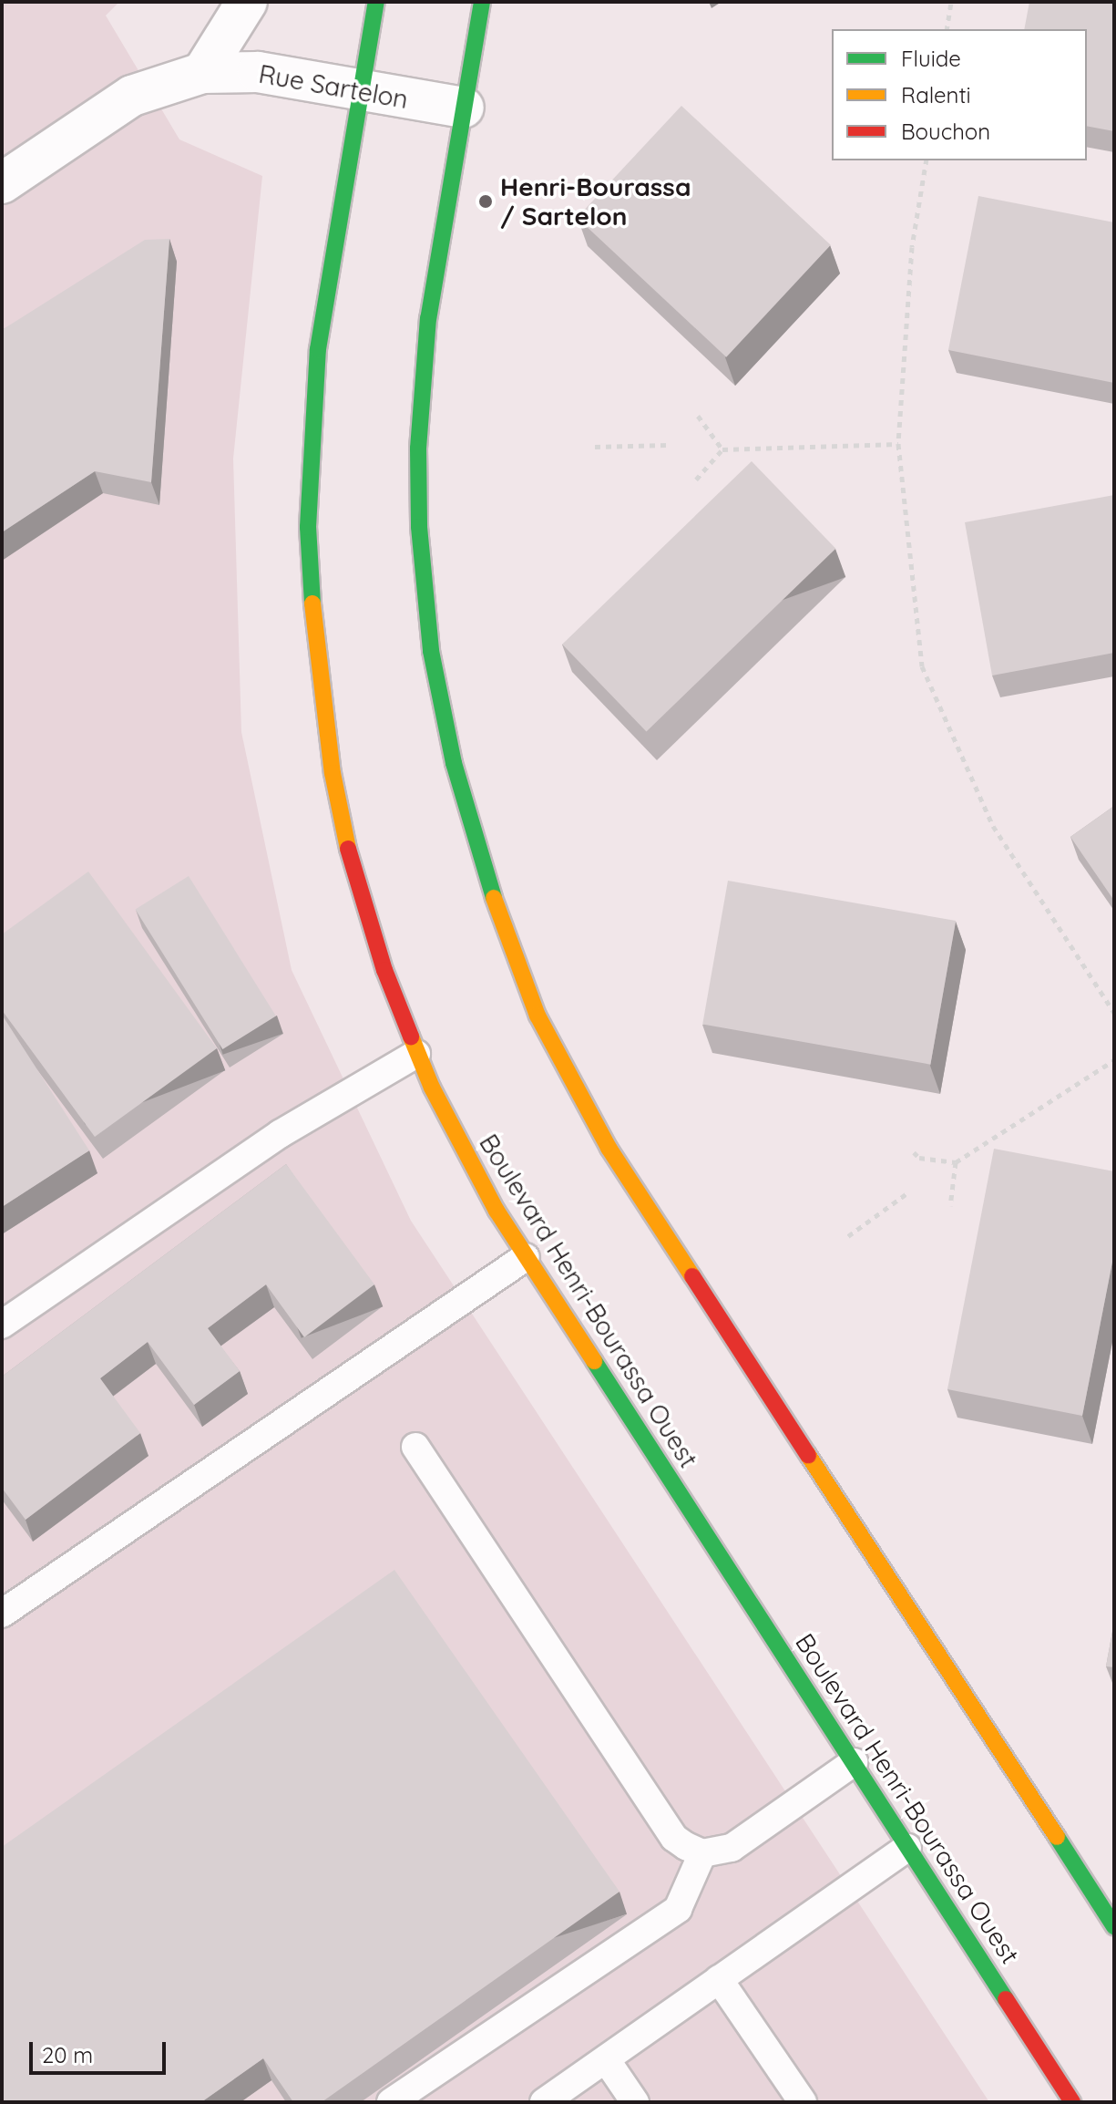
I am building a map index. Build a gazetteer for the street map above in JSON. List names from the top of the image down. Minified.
{"streets":{"main road":["Boulevard Henri-Bourassa Ouest"],"street":["Rue Sartelon"]},"crossings":[["Rue Sartelon","Boulevard Henri-Bourassa Ouest"]],"places":["Henri-Bourassa / Sartelon"],"legend":["Fluide","Ralenti","Bouchon"],"scale_bar":"20 m"}
